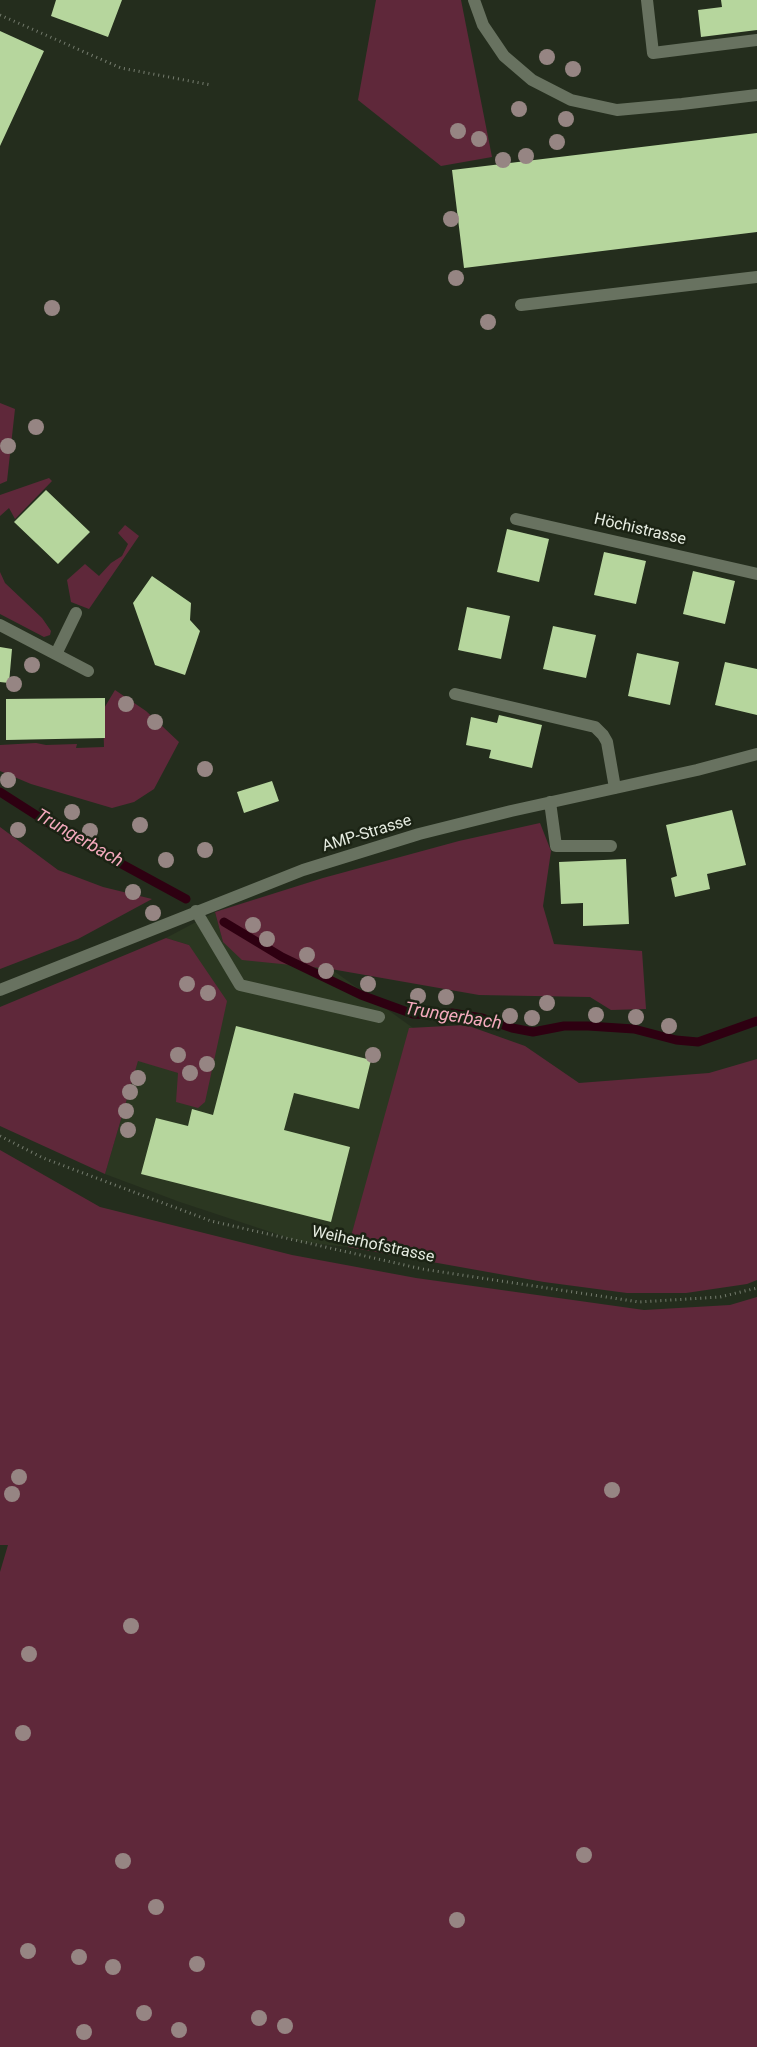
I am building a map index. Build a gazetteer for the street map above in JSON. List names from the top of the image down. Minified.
{"streets":{"street":["Höchistrasse","AMP-Strasse"],"path":["Weiherhofstrasse"]},"water":["Trungerbach"]}
